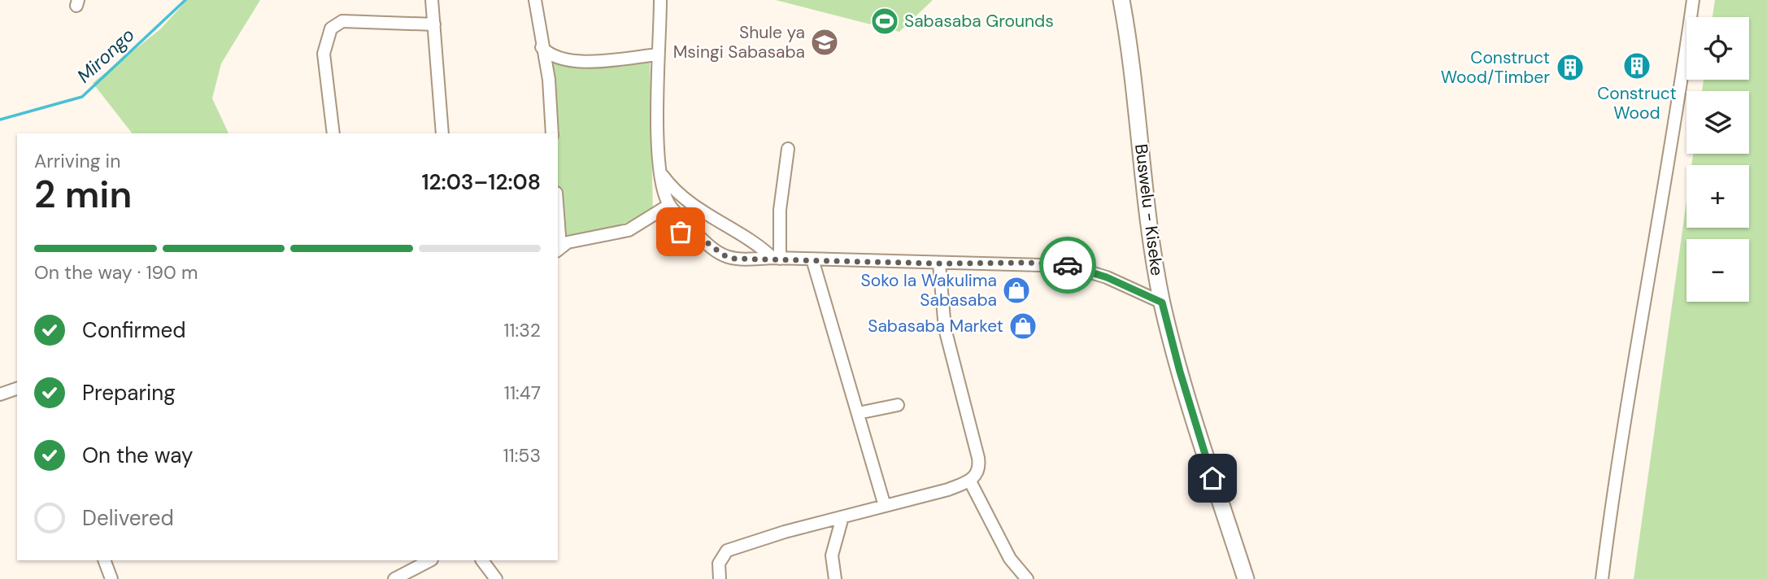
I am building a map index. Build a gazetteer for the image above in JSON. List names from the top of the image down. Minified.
{"streets":{"main road":["Buswelu - Kiseke"]},"water":["Mirongo"],"places":{"sports":["Sabasaba Grounds"],"school or university":["Shule ya Msingi Sabasaba"],"building":["Construct Wood","Construct Wood/Timber"],"shop":["Soko la Wakulima Sabasaba","Sabasaba Market"]},"page":{"map_buttons":["+","−"],"heading":["2 min","Arriving in","12:03–12:08"],"bar":"On the way · 190 m","list":[["Confirmed","11:32"],["Preparing","11:47"],["On the way","11:53"],"Delivered"]}}
